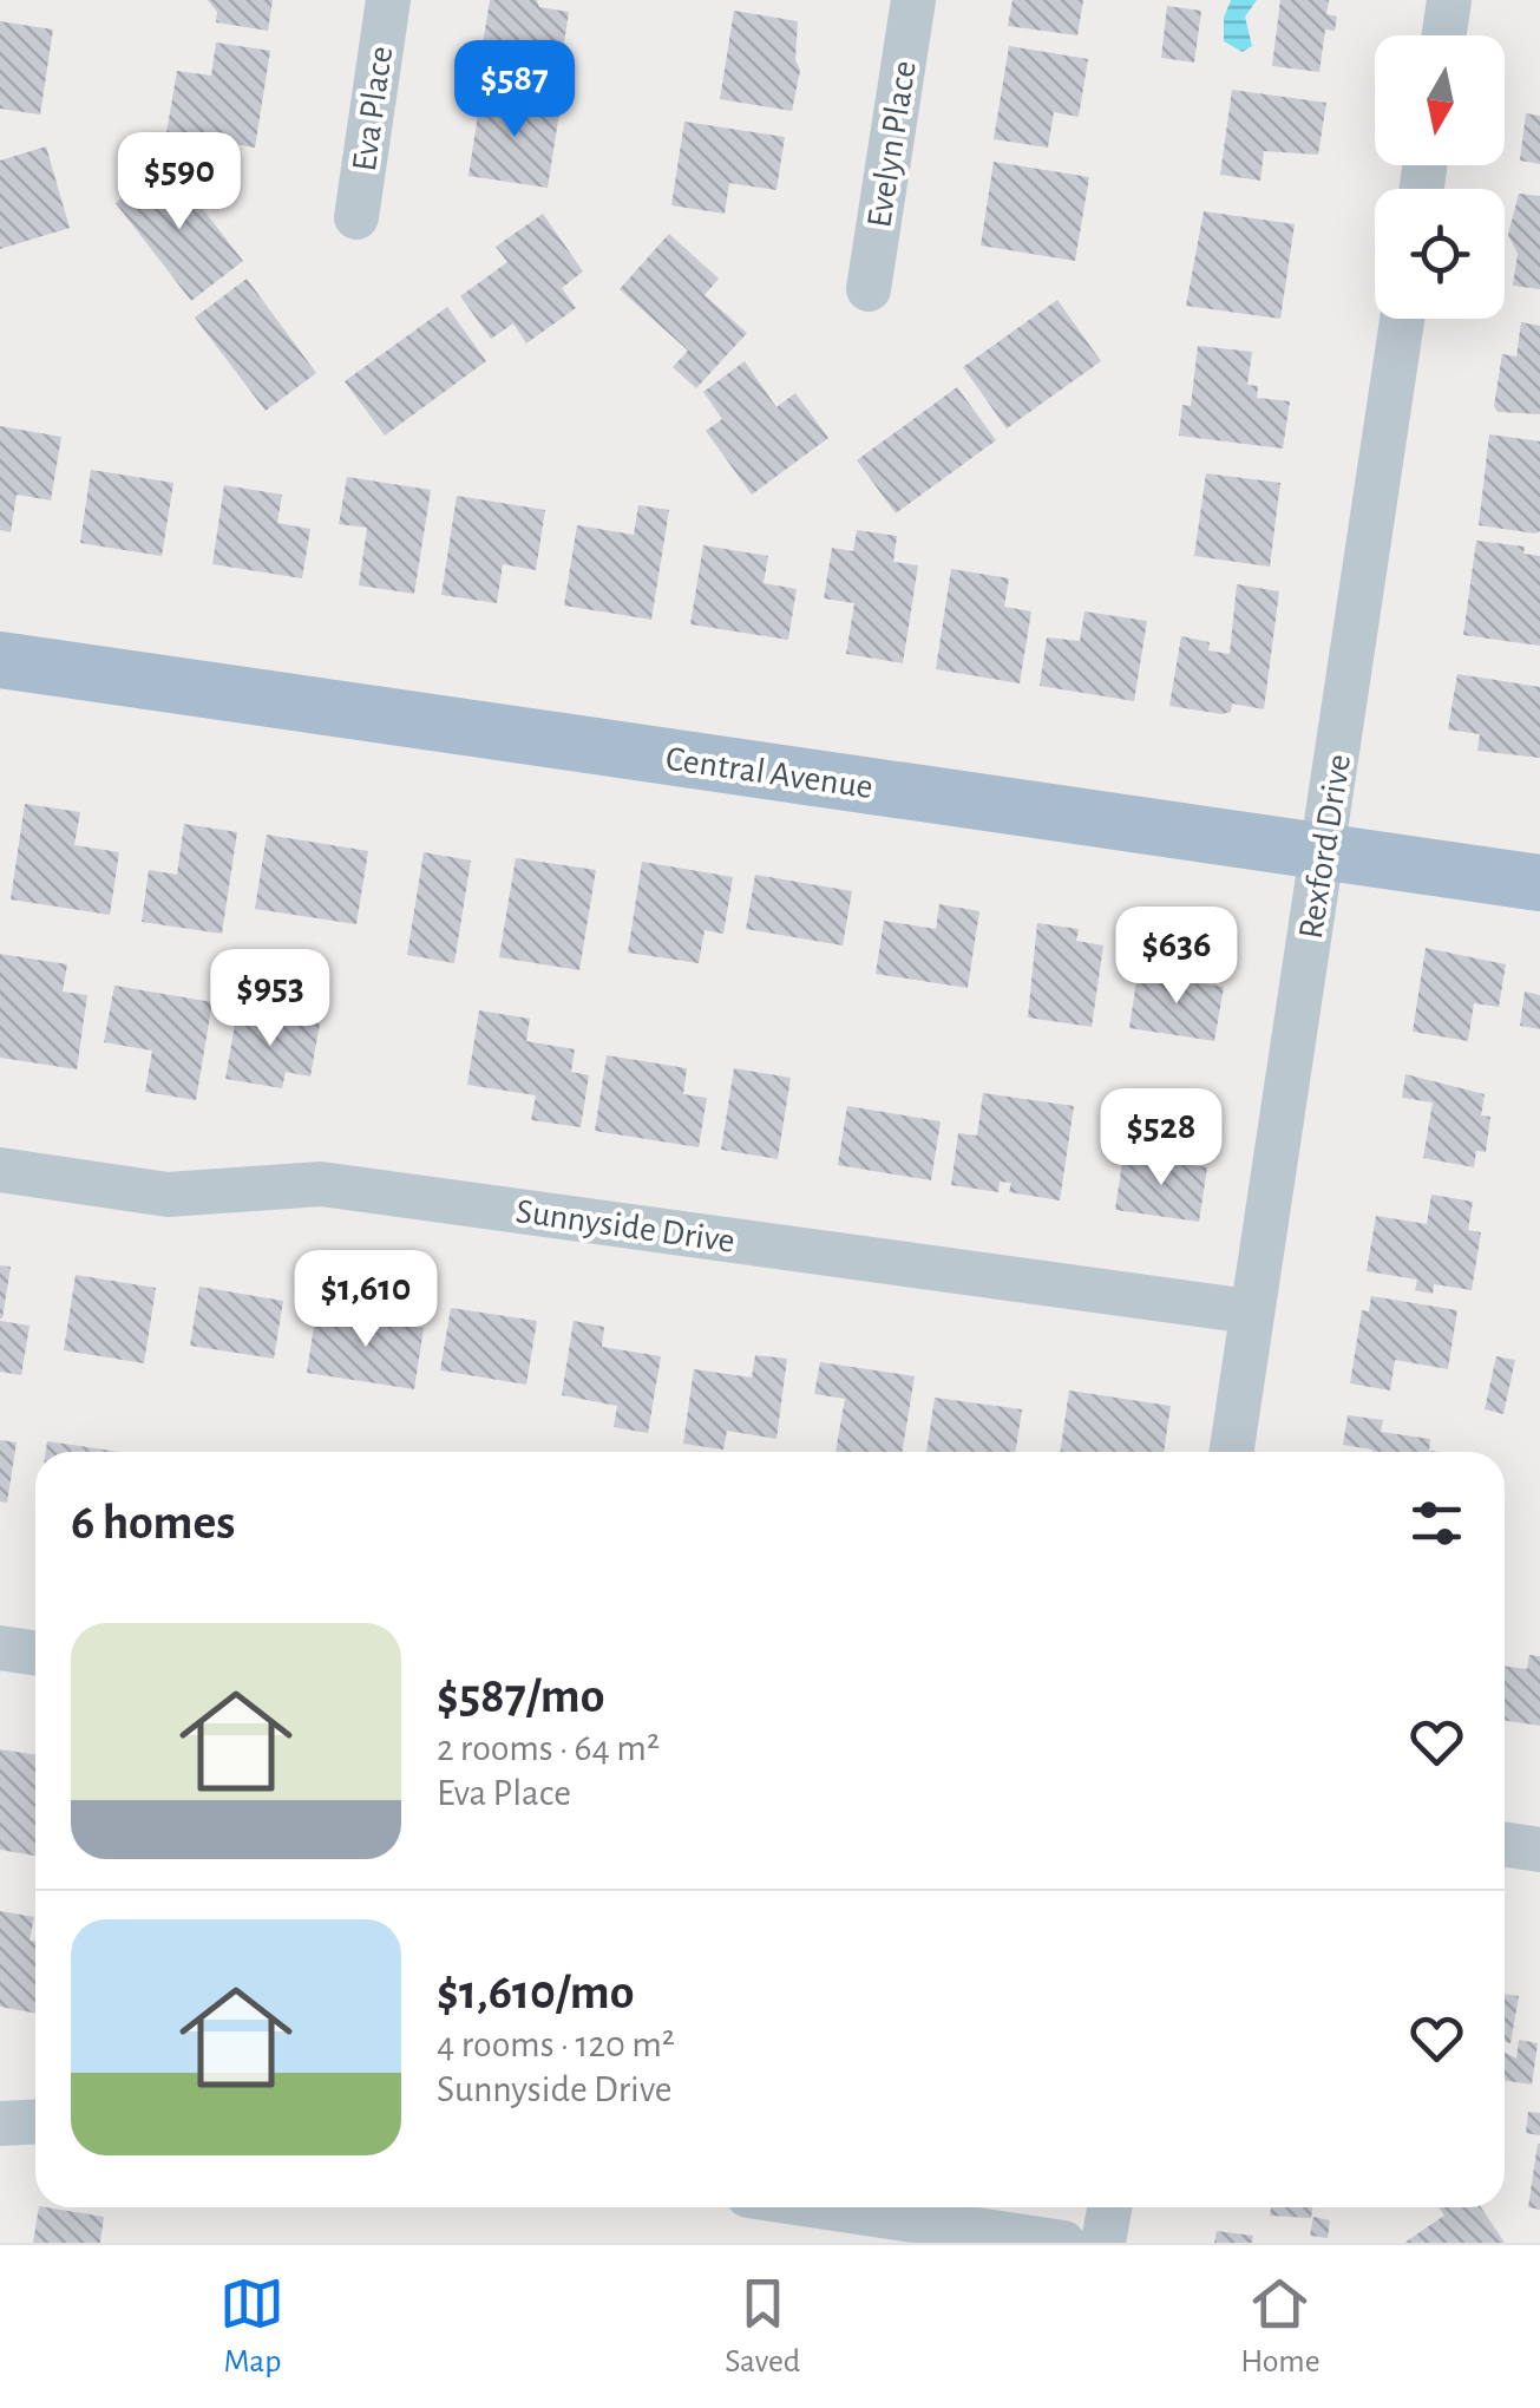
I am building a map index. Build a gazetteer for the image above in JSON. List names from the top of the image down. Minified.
{"streets":{"main road":["Central Avenue"],"street":["Eva Place","Evelyn Place","Rexford Drive","Sunnyside Drive"]},"crossings":[["Central Avenue","Rexford Drive"],["Rexford Drive","Sunnyside Drive"]],"north":"bottom","page":{"price":["$587","$590","$636","$953","$528","$1,610"],"heading":"6 homes","list":[{"name":"$587/mo","note":"2 rooms · 64 m² · Eva Place"},{"name":"$1,610/mo","note":"4 rooms · 120 m² · Sunnyside Drive"}],"tabs":["Map","Saved","Home"]}}
